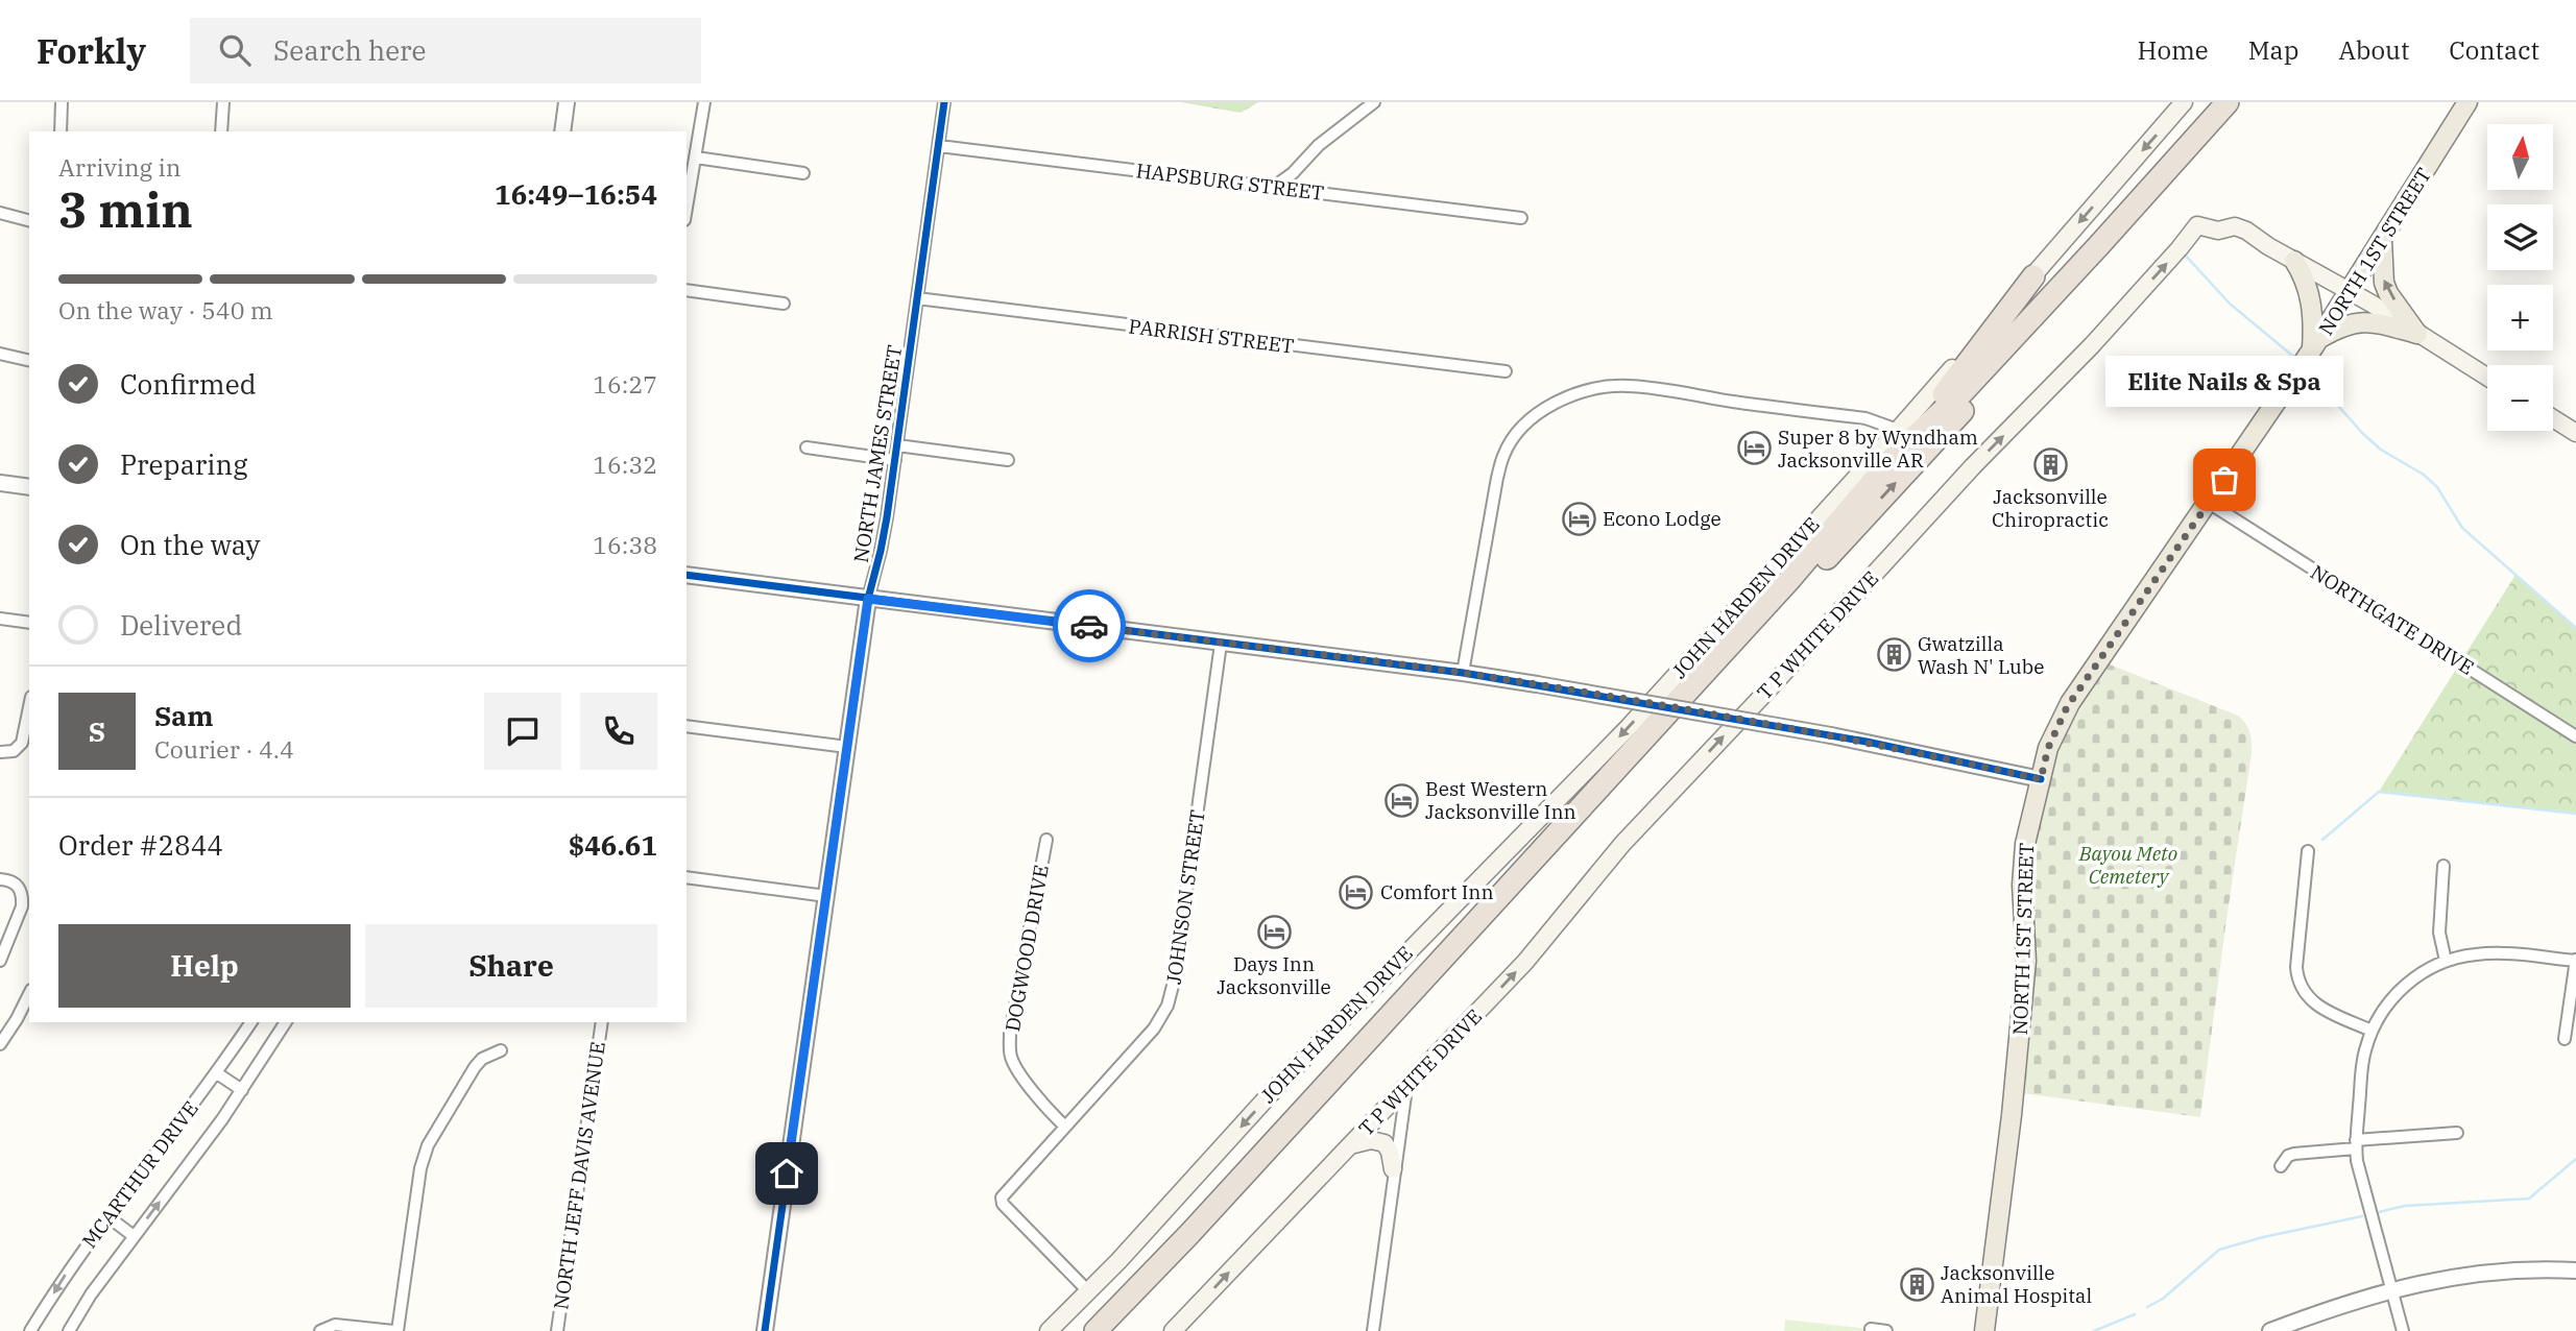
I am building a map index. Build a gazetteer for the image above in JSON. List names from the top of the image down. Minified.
{"streets":{"main road":["NORTH 1ST STREET","JOHN HARDEN DRIVE","T P WHITE DRIVE"],"street":["HAPSBURG STREET","PARRISH STREET","NORTH JAMES STREET","NORTHGATE DRIVE","JOHNSON STREET","DOGWOOD DRIVE","MCARTHUR DRIVE","NORTH JEFF DAVIS AVENUE"]},"crossings":[["HAPSBURG STREET","NORTH JAMES STREET"],["NORTH 1ST STREET","NORTHGATE DRIVE"],["NORTH 1ST STREET","T P WHITE DRIVE"],["PARRISH STREET","NORTH JAMES STREET"],["JOHN HARDEN DRIVE","JOHNSON STREET"],["JOHNSON STREET","DOGWOOD DRIVE"]],"one_way":["JOHN HARDEN DRIVE","T P WHITE DRIVE"],"parks":["Bayou Meto Cemetery"],"places":{"hotel":["Super 8 by Wyndham Jacksonville AR","Econo Lodge","Best Western Jacksonville Inn","Comfort Inn","Days Inn Jacksonville"],"building":["Jacksonville Chiropractic","Gwatzilla Wash N' Lube","Jacksonville Animal Hospital"],"other":["Elite Nails & Spa"]},"north":"top","page":{"header":"Forkly","search":"Search here","nav":["Home","Map","About","Contact"],"map_buttons":["+","−"],"heading":["3 min","Arriving in","16:49–16:54"],"panel":["Sam","Courier · 4.4","Order #2844","$46.61"],"bar":"On the way · 540 m","list":[["Confirmed","16:27"],["Preparing","16:32"],["On the way","16:38"],"Delivered"],"bubble":"Elite Nails & Spa","round":"S","buttons":["Help","Share"]}}
